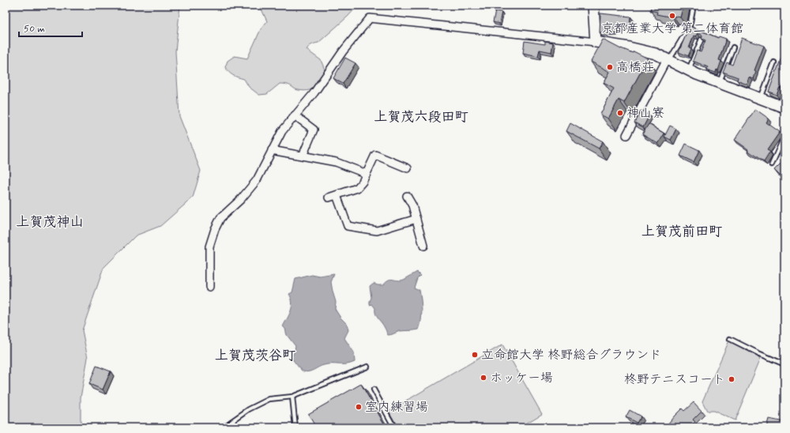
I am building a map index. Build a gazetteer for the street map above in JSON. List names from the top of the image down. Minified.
{"districts":["上賀茂六段田町","上賀茂神山","上賀茂前田町","上賀茂茨谷町"],"places":["京都産業大学 第二体育館","高橋荘","神山寮","立命館大学 柊野総合グラウンド","ホッケー場","柊野テニスコート","室内練習場"],"scale_bar":"50 m"}
